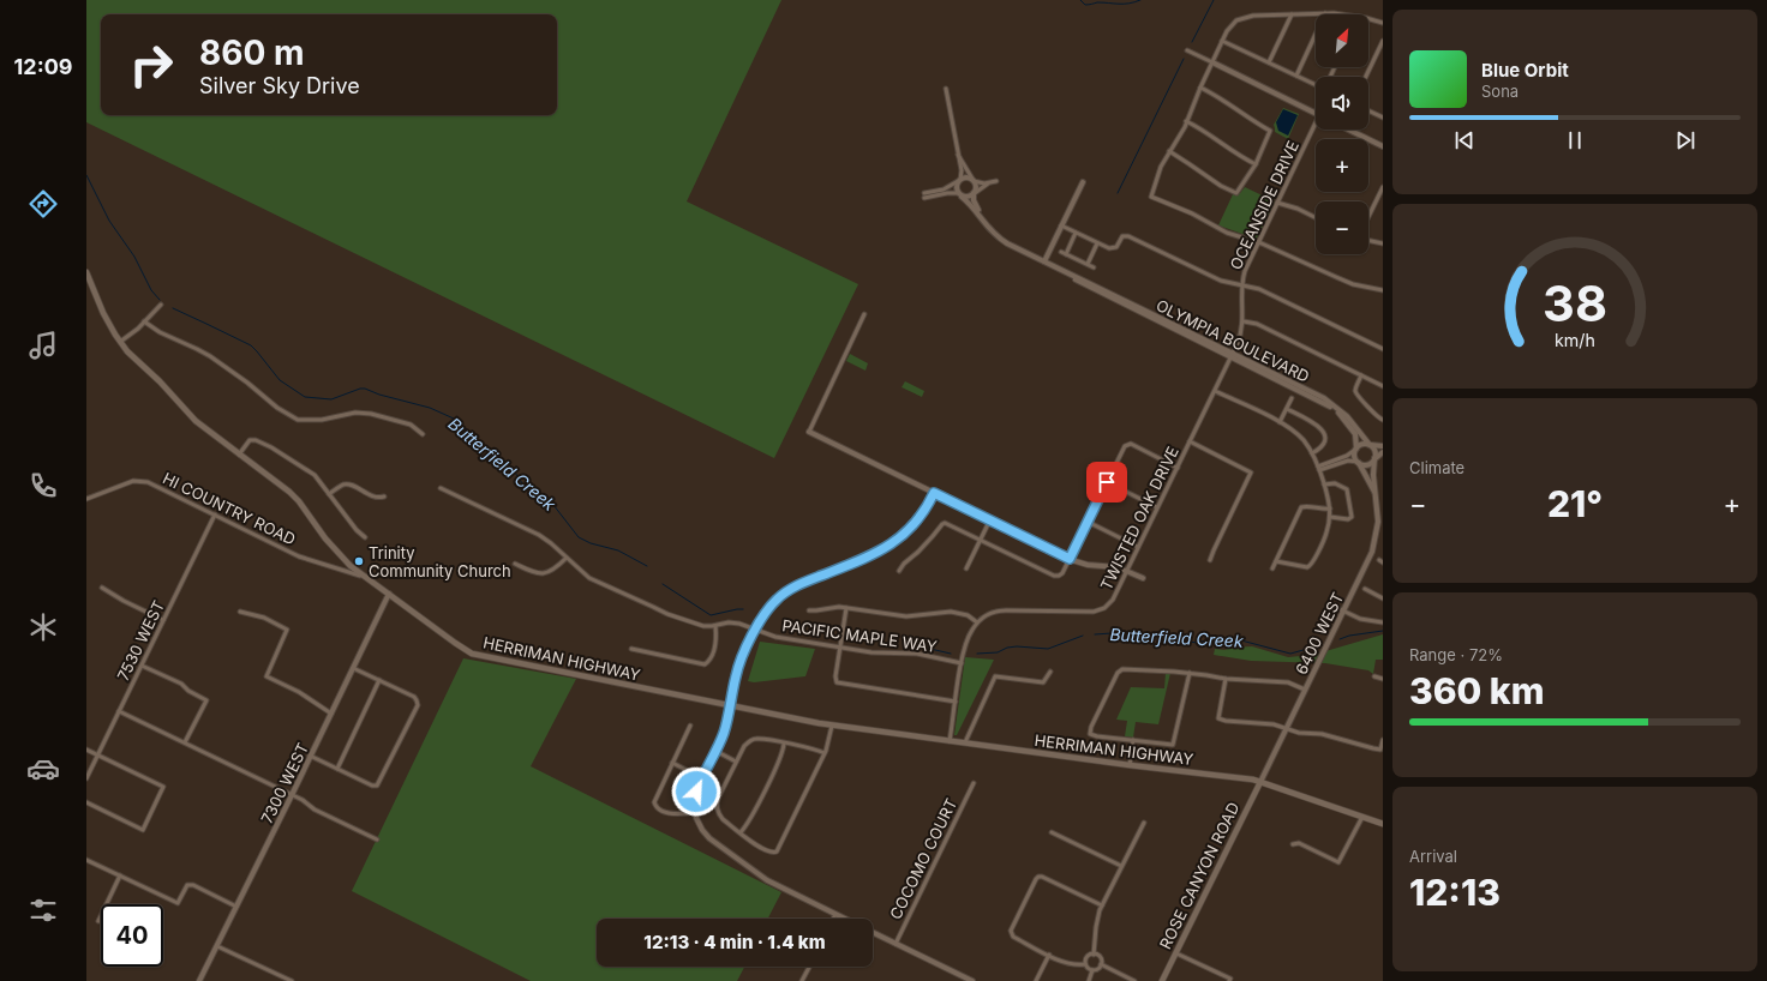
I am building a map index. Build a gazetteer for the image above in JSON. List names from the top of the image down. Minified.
{"streets":{"main road":["HERRIMAN HIGHWAY","ROSE CANYON ROAD"],"street":["OCEANSIDE DRIVE","OLYMPIA BOULEVARD","HI COUNTRY ROAD","TWISTED OAK DRIVE","6400 WEST","PACIFIC MAPLE WAY","7530 WEST","7300 WEST","COCOMO COURT"]},"crossings":[["OCEANSIDE DRIVE","OLYMPIA BOULEVARD"],["OCEANSIDE DRIVE","TWISTED OAK DRIVE"],["OLYMPIA BOULEVARD","6400 WEST"],["HI COUNTRY ROAD","7530 WEST"],["HI COUNTRY ROAD","HERRIMAN HIGHWAY"],["6400 WEST","HERRIMAN HIGHWAY"],["6400 WEST","ROSE CANYON ROAD"],["HERRIMAN HIGHWAY","7300 WEST"],["HERRIMAN HIGHWAY","ROSE CANYON ROAD"]],"water":["Butterfield Creek"],"places":["Trinity Community Church"],"north":"top right","page":{"tabs":"12:09","map_buttons":["+","−"],"turn":["860 m","Silver Sky Drive"],"song":["Blue Orbit","Sona"],"tile":["Climate",["Range · 72%","360 km"],["Arrival","12:13"]],"heat":["−","21°","+"],"limit":"40","trip":"12:13 · 4 min · 1.4 km","gauge":["38","km/h"]}}
